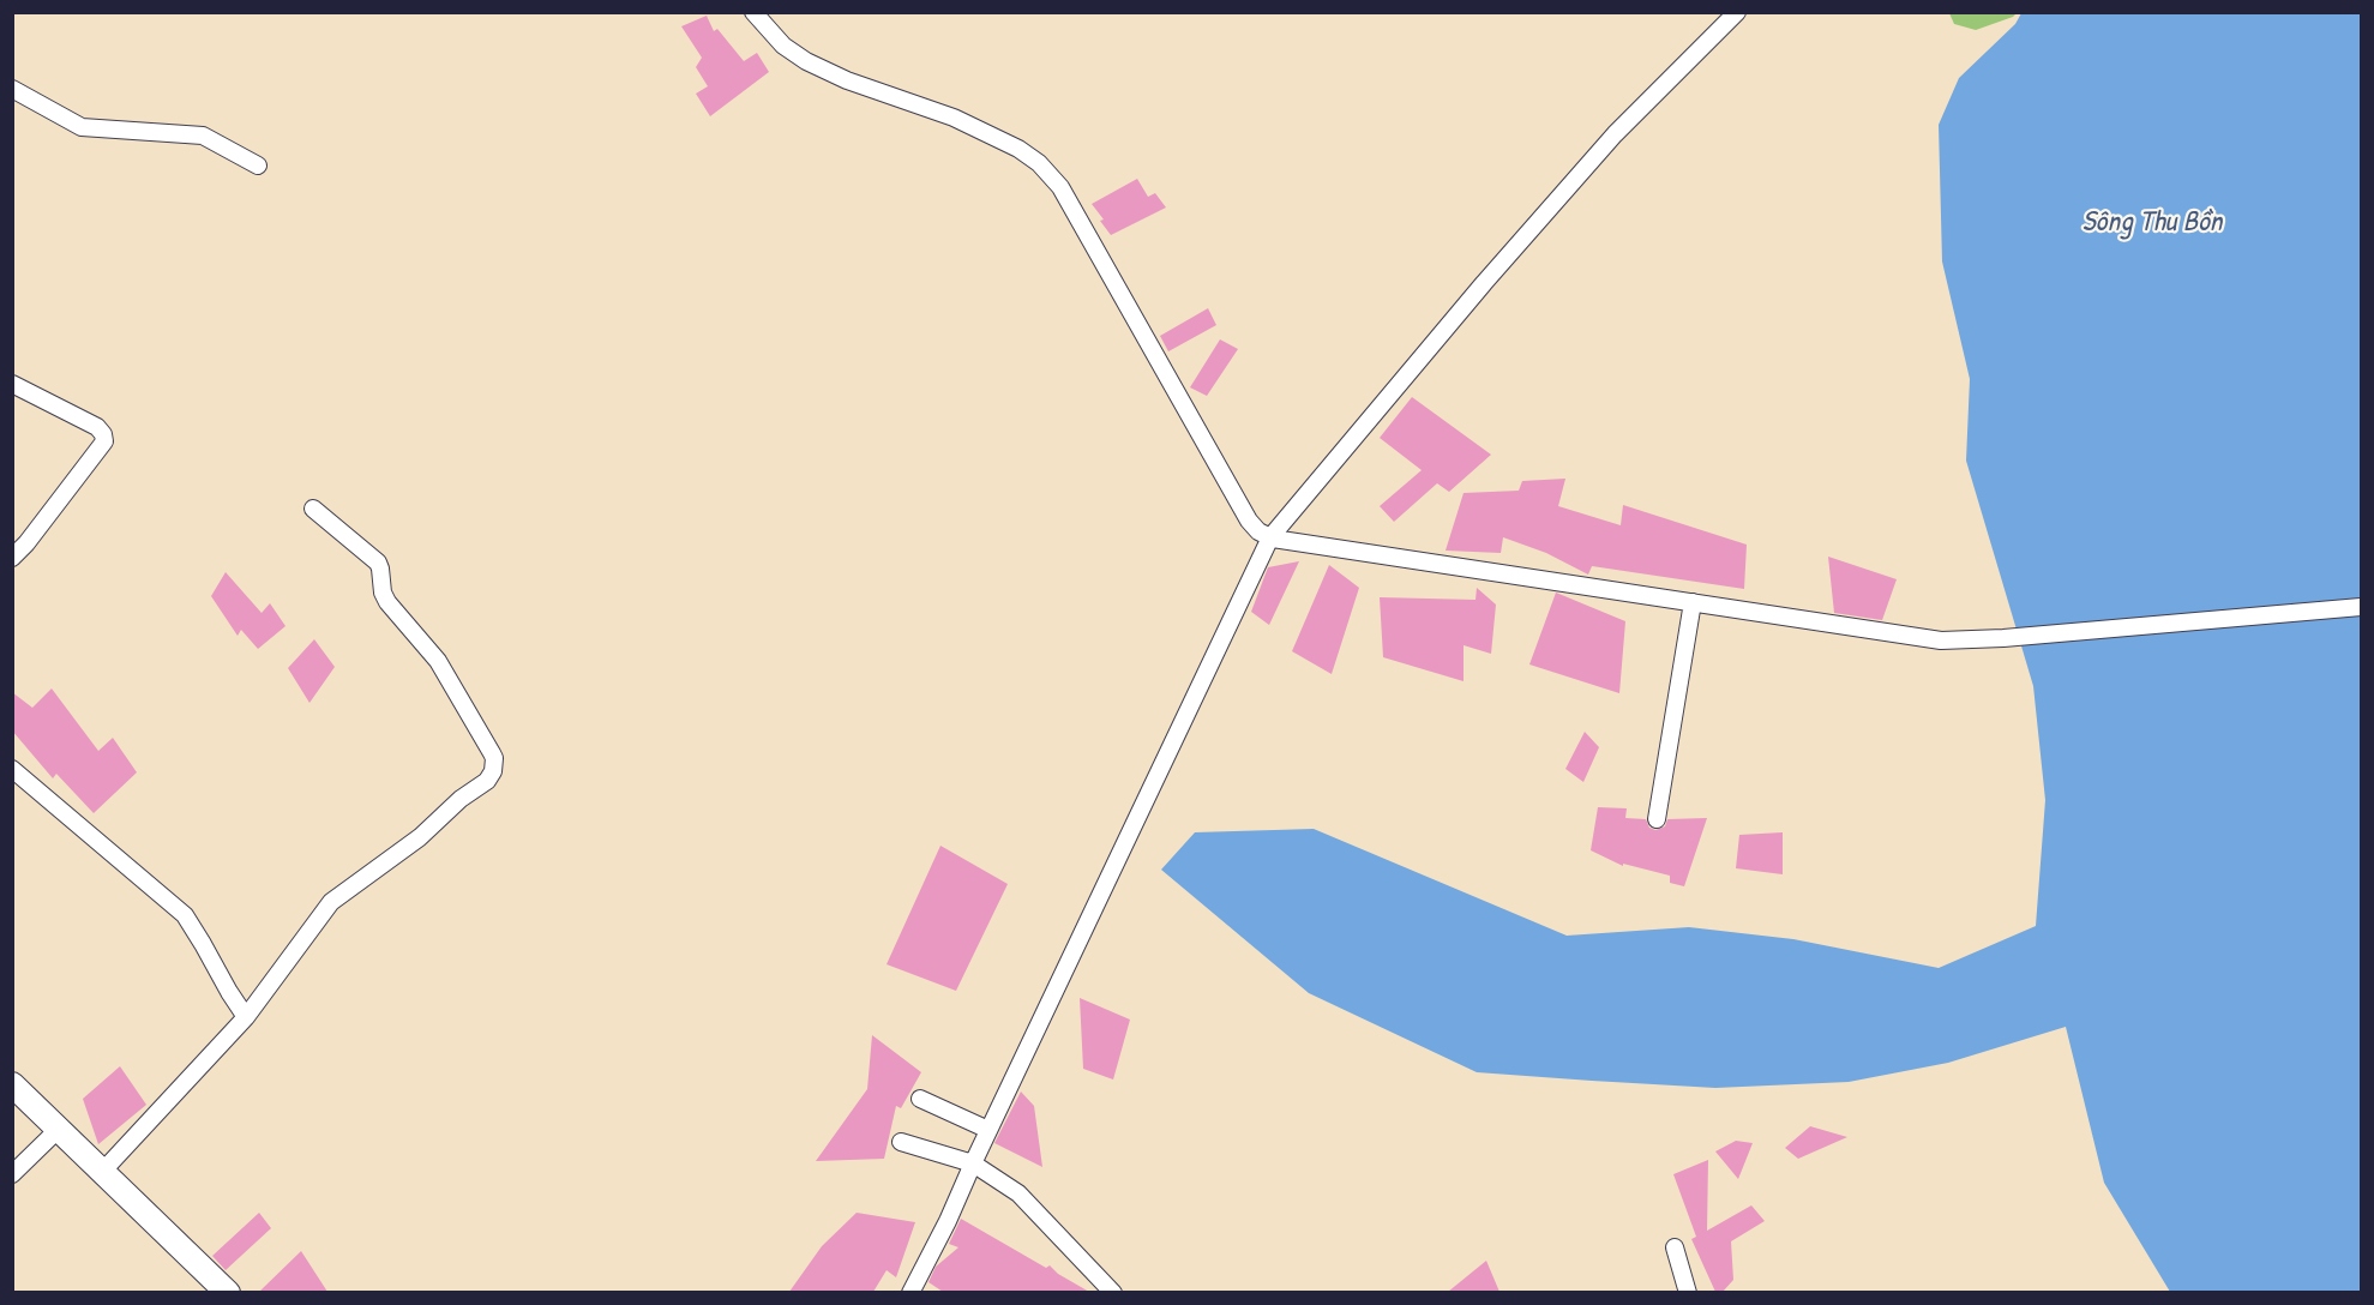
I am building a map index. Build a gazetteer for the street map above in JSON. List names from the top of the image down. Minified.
{"water":["Sông Thu Bồn"]}
